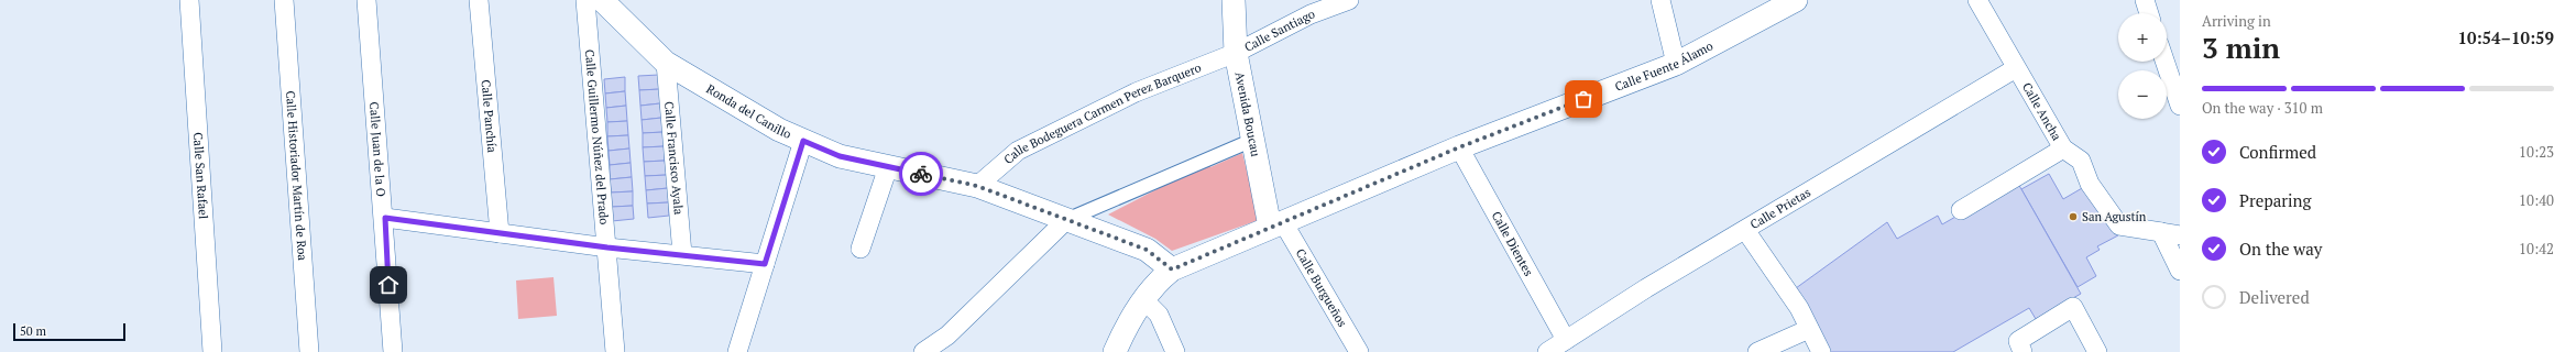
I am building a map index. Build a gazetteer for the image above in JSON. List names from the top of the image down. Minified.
{"streets":{"street":["Calle Santiago","Calle Fuente Álamo","Ronda del Canillo","Calle Ancha","Avenida Boucau","Calle Bodeguera Carmen Perez Barquero","Calle Panchía","Calle Guillermo Núñez del Prado","Calle Juan de la O","Calle Francisco Ayala","Calle San Rafael","Calle Historiador Martín de Roa","Calle Prietas","Calle Dientes","Calle Burgueños"]},"crossings":[["Calle Santiago","Avenida Boucau"],["Calle Santiago","Calle Bodeguera Carmen Perez Barquero"],["Calle Fuente Álamo","Ronda del Canillo"],["Calle Fuente Álamo","Avenida Boucau"],["Calle Fuente Álamo","Calle Dientes"],["Calle Fuente Álamo","Calle Burgueños"],["Ronda del Canillo","Calle Bodeguera Carmen Perez Barquero"],["Ronda del Canillo","Calle Francisco Ayala"],["Calle Ancha","Calle Prietas"],["Avenida Boucau","Calle Bodeguera Carmen Perez Barquero"],["Avenida Boucau","Calle Burgueños"],["Calle Prietas","Calle Dientes"]],"places":["San Agustín"],"scale_bar":"50 m","page":{"heading":["3 min","Arriving in","10:54–10:59"],"map_buttons":["+","−"],"bar":"On the way · 310 m","list":[["Confirmed","10:23"],["Preparing","10:40"],["On the way","10:42"],"Delivered"],"scale":"50 m"}}
